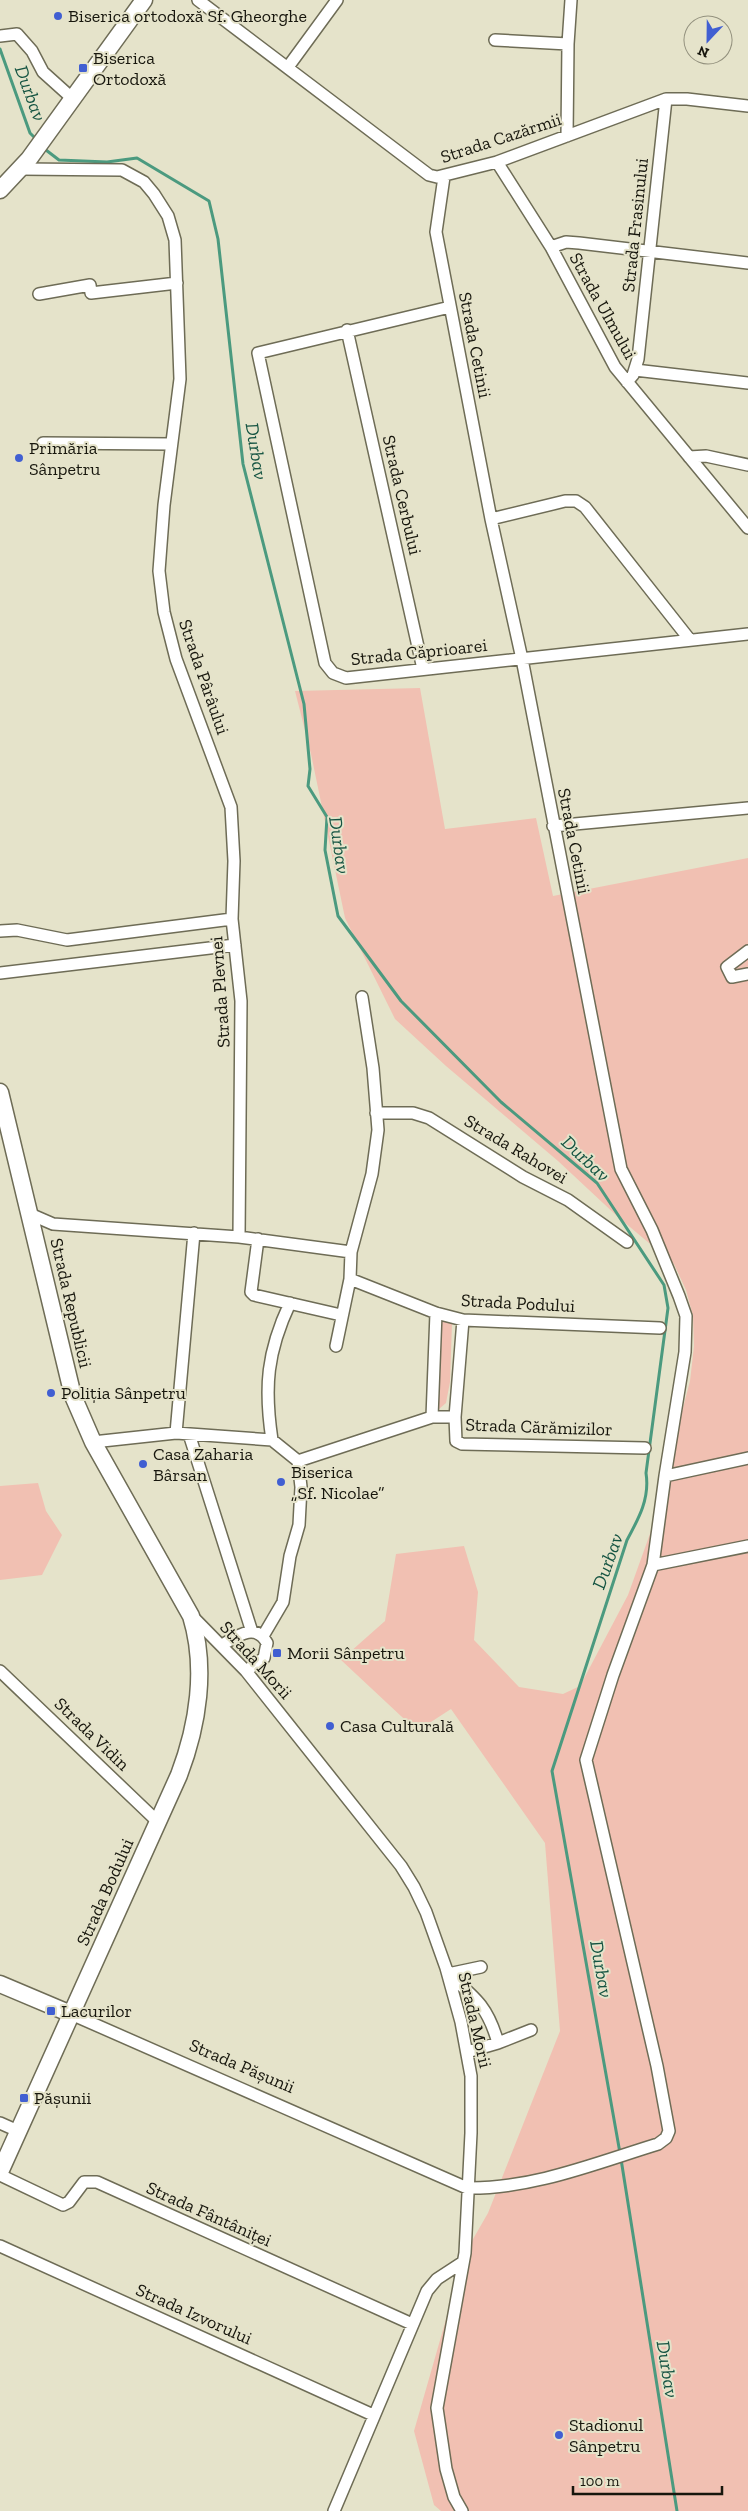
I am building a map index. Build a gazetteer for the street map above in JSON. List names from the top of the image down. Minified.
{"streets":{"main road":["Strada Republicii","Strada Bodului","Strada Pășunii"],"street":["Strada Cazărmii","Strada Frasinului","Strada Ulmului","Strada Cetinii","Strada Cerbului","Strada Căprioarei","Strada Pârâului","Strada Plevnei","Strada Rahovei","Strada Podului","Strada Cărămizilor","Strada Morii","Strada Vidin","Strada Fântâniței","Strada Izvorului"]},"crossings":[["Strada Cazărmii","Strada Frasinului"],["Strada Cazărmii","Strada Ulmului"],["Strada Cazărmii","Strada Cetinii"],["Strada Frasinului","Strada Ulmului"],["Strada Cetinii","Strada Căprioarei"],["Strada Cetinii","Strada Morii"],["Strada Cetinii","Strada Pășunii"],["Strada Cerbului","Strada Căprioarei"],["Strada Pârâului","Strada Plevnei"],["Strada Republicii","Strada Morii"],["Strada Republicii","Strada Bodului"],["Strada Morii","Strada Bodului"],["Strada Morii","Strada Pășunii"],["Strada Vidin","Strada Bodului"],["Strada Bodului","Strada Pășunii"],["Strada Bodului","Strada Fântâniței"]],"water":["Durbav"],"places":{"other":["Biserica ortodoxă Sf. Gheorghe","Primăria Sânpetru","Poliția Sânpetru","Casa Zaharia Bârsan","Biserica „Sf. Nicolae”","Casa Culturală","Stadionul Sânpetru"],"transit":["Biserica Ortodoxă","Morii Sânpetru","Lacurilor","Pășunii"]},"scale_bar":"100 m","north":"bottom"}
